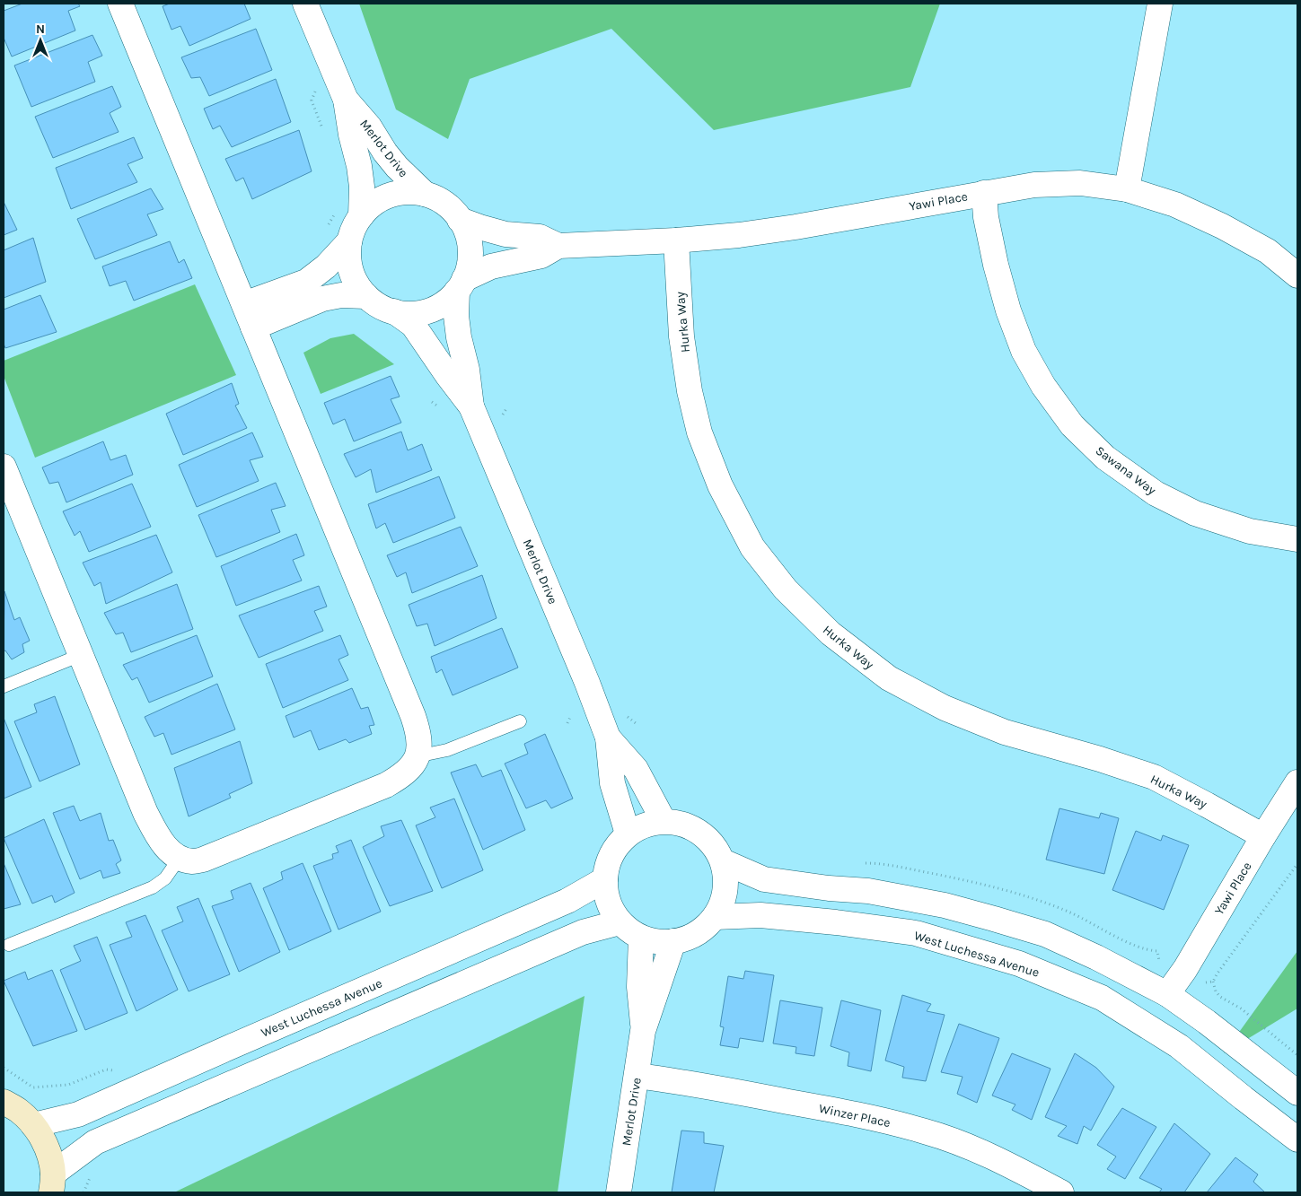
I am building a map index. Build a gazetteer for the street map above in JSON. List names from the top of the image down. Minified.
{"streets":{"street":["Merlot Drive","Yawi Place","Hurka Way","Sawana Way","West Luchessa Avenue","Winzer Place"]},"crossings":[["Merlot Drive","West Luchessa Avenue"],["Merlot Drive","Winzer Place"],["Yawi Place","Hurka Way"],["Yawi Place","Sawana Way"]],"north":"top"}
